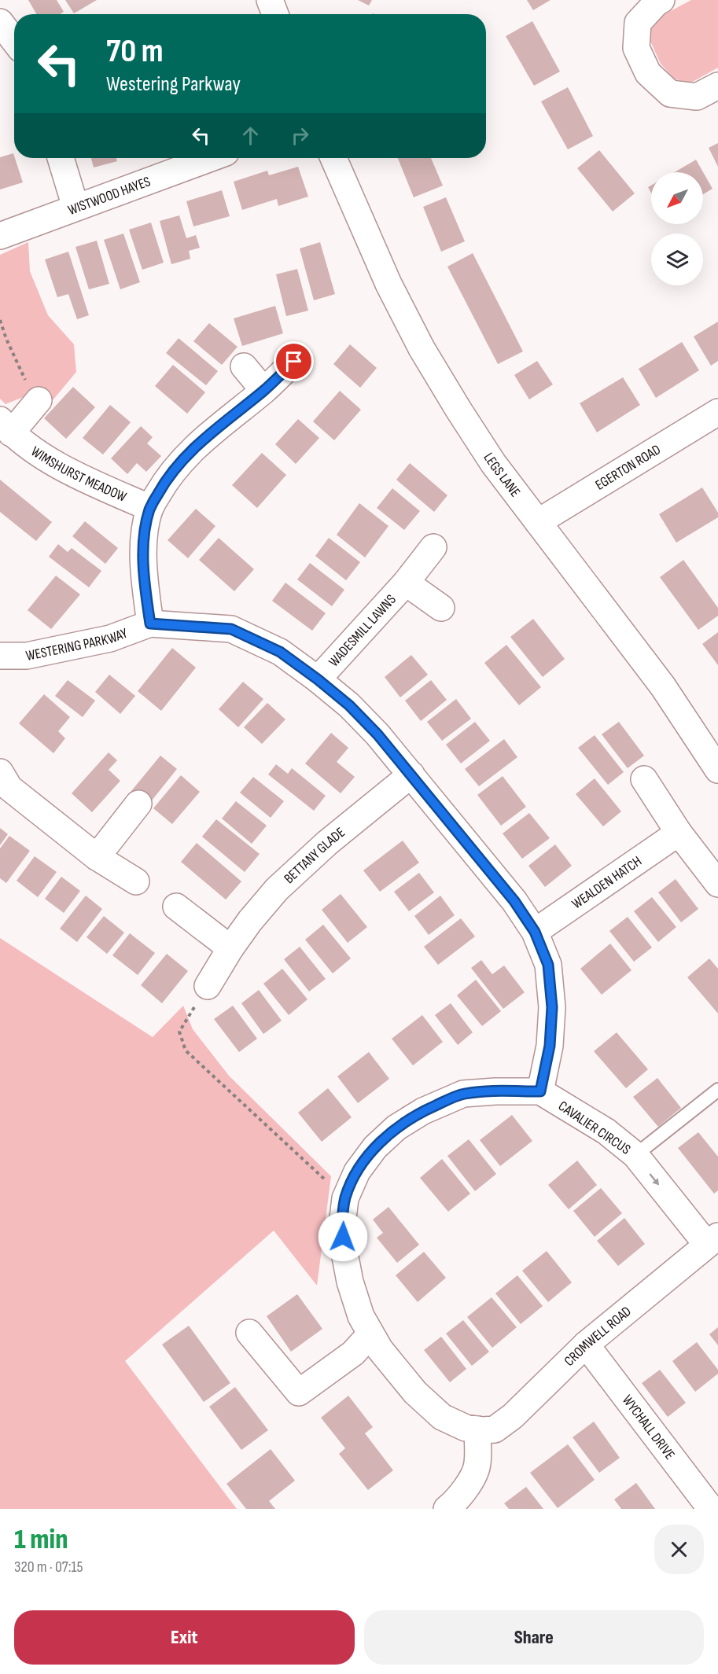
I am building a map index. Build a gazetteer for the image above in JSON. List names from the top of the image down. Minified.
{"streets":{"street":["WISTWOOD HAYES","EGERTON ROAD","WIMSHURST MEADOW","LEGS LANE","WADESMILL LAWNS","WESTERING PARKWAY","BETTANY GLADE","WEALDEN HATCH","CAVALIER CIRCUS","CROMWELL ROAD","WYCHALL DRIVE"]},"crossings":[["EGERTON ROAD","LEGS LANE"],["WADESMILL LAWNS","WESTERING PARKWAY"],["WESTERING PARKWAY","BETTANY GLADE"],["WESTERING PARKWAY","WEALDEN HATCH"],["WESTERING PARKWAY","CAVALIER CIRCUS"],["CAVALIER CIRCUS","CROMWELL ROAD"],["CROMWELL ROAD","WYCHALL DRIVE"]],"one_way":["CAVALIER CIRCUS"],"north":"bottom left","page":{"turn":["70 m","Westering Parkway"],"heading":["1 min","320 m · 07:15"],"buttons":["Exit","Share"]}}
